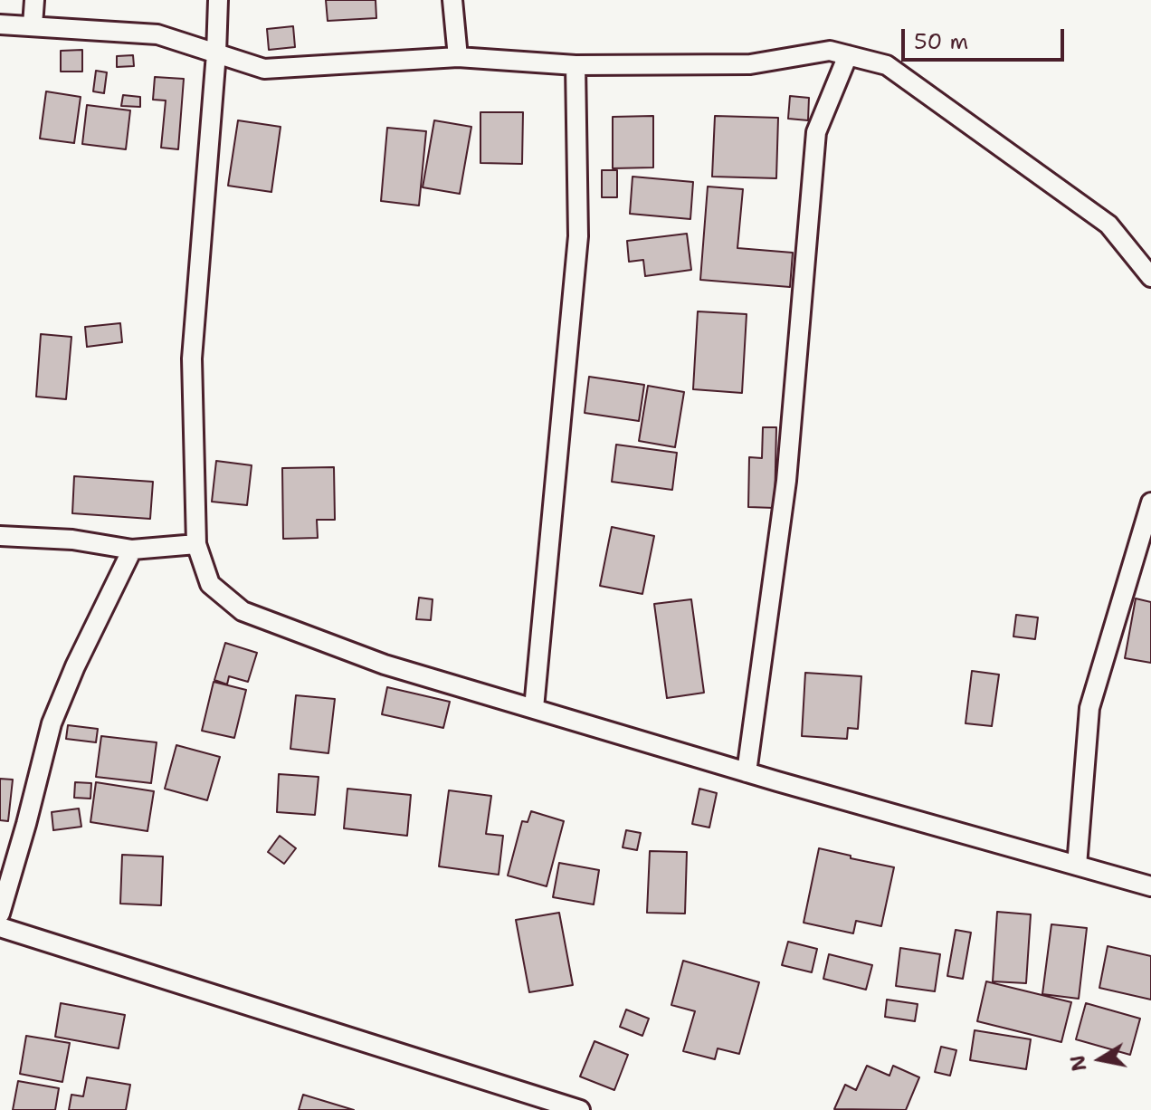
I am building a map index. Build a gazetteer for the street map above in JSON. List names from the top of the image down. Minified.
{"scale_bar":"50 m","north":"left"}
